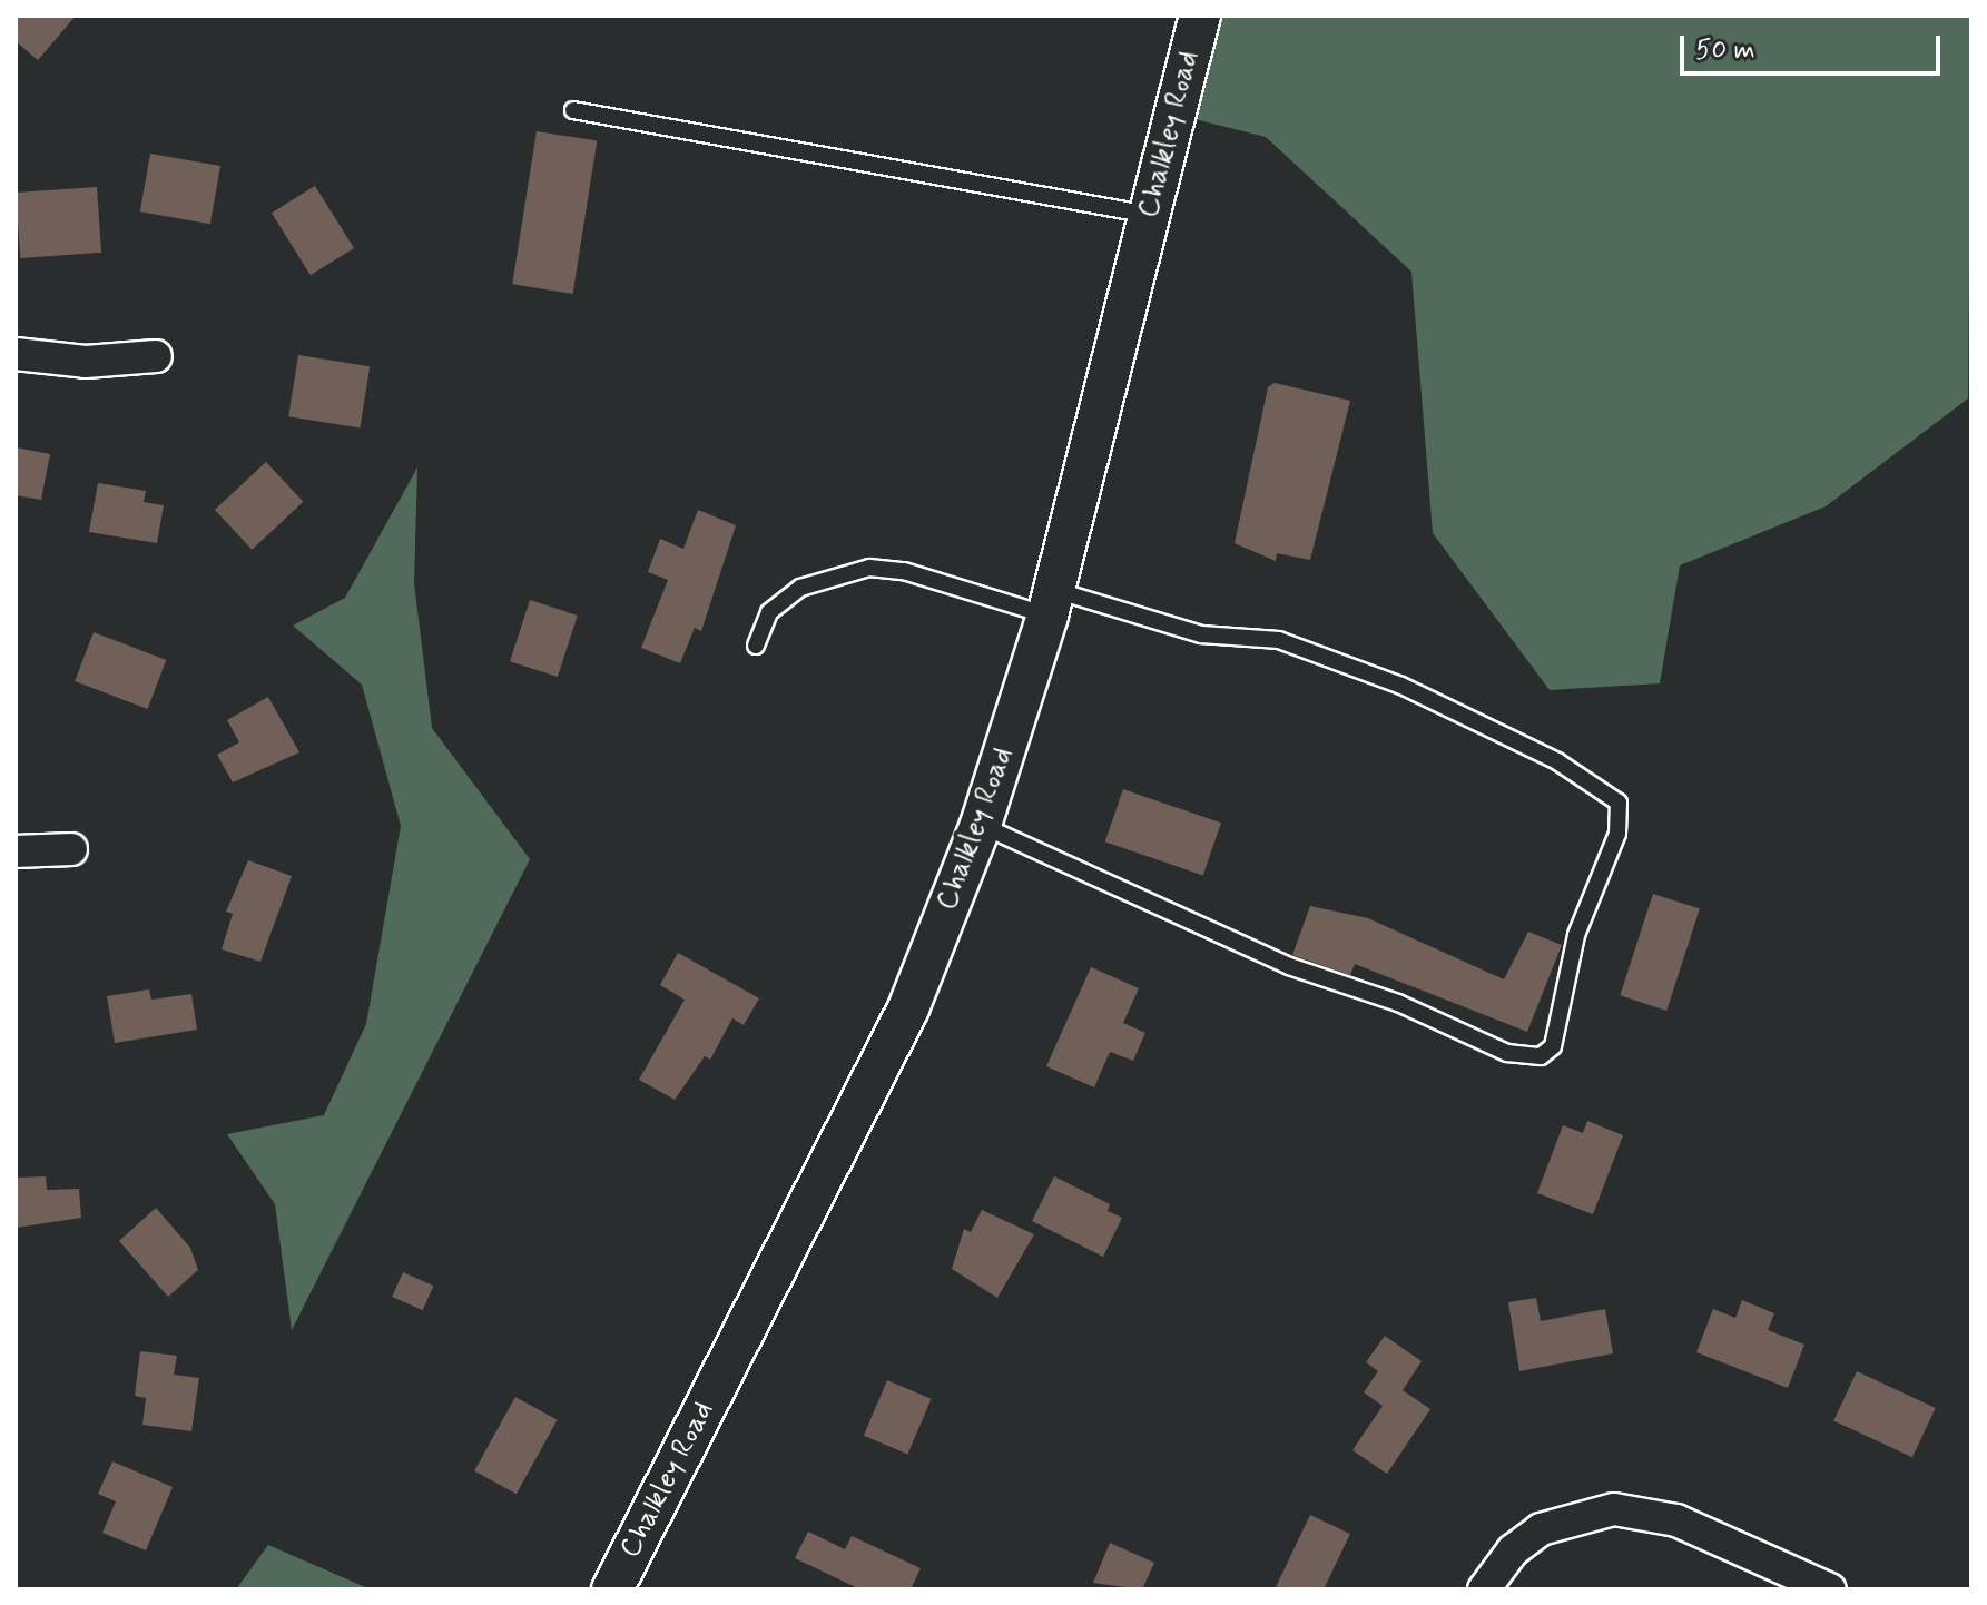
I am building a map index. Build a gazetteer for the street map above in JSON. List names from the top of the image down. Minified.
{"streets":{"street":["Chalkley Road"]},"scale_bar":"50 m"}
